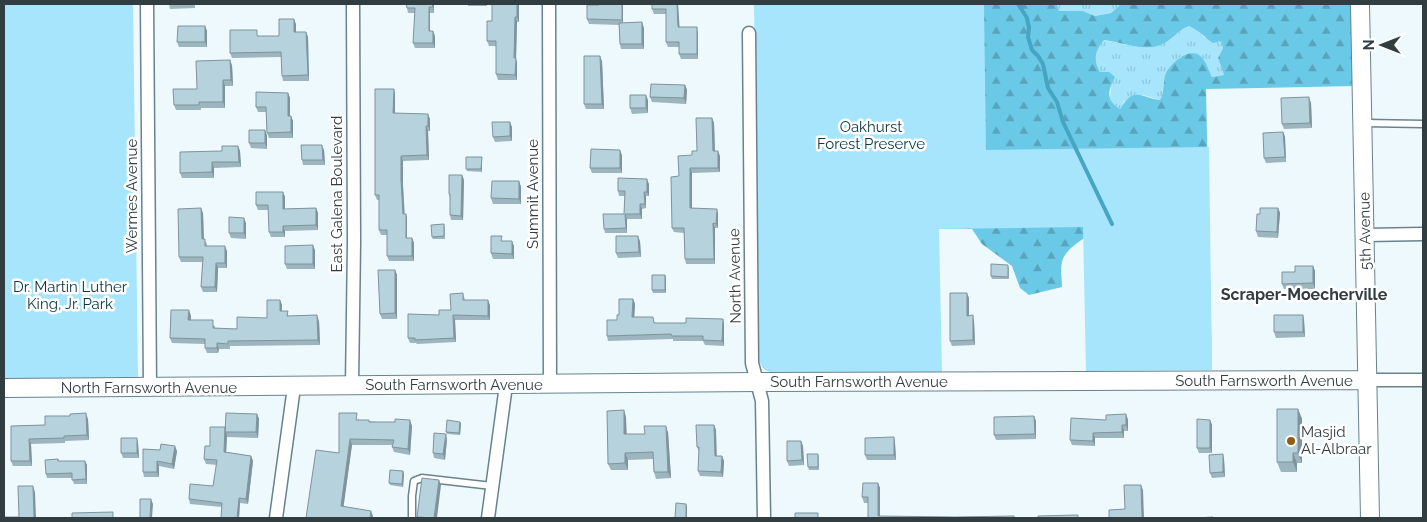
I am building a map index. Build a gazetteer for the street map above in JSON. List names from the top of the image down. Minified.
{"streets":{"street":["East Galena Boulevard","Summit Avenue","Wermes Avenue","5th Avenue","North Avenue","South Farnsworth Avenue","North Farnsworth Avenue"]},"crossings":[["East Galena Boulevard","South Farnsworth Avenue"],["Summit Avenue","South Farnsworth Avenue"],["Wermes Avenue","North Farnsworth Avenue"],["5th Avenue","South Farnsworth Avenue"],["North Avenue","South Farnsworth Avenue"],["South Farnsworth Avenue","North Farnsworth Avenue"]],"districts":["Scraper-Moecherville"],"parks":["Oakhurst Forest Preserve","Dr. Martin Luther King, Jr. Park"],"places":["Masjid Al-Albraar"],"north":"left"}
